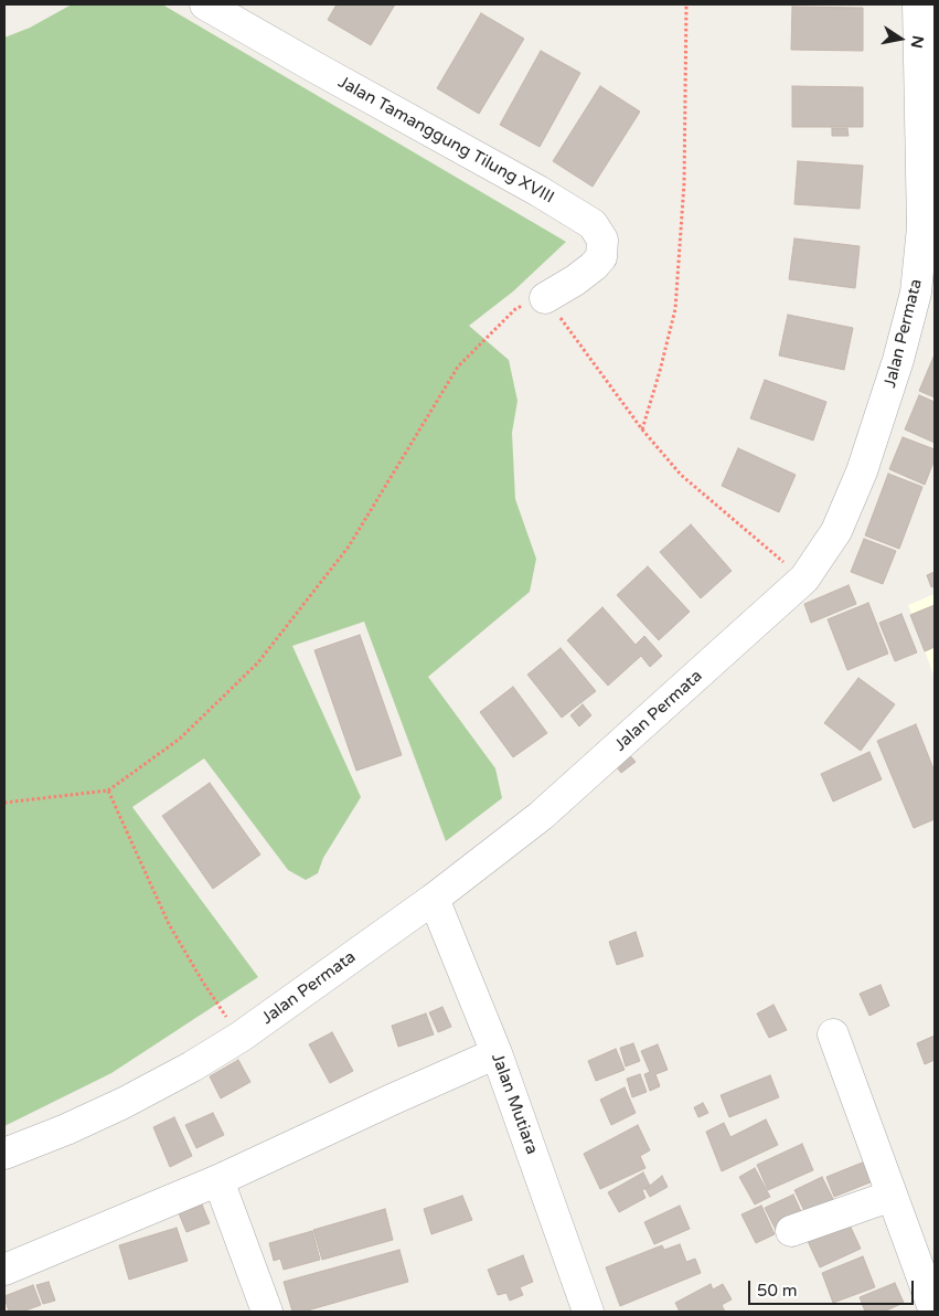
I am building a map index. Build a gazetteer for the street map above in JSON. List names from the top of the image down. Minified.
{"streets":{"street":["Jalan Tamanggung Tilung XVIII","Jalan Permata","Jalan Mutiara"]},"crossings":[["Jalan Permata","Jalan Mutiara"]],"scale_bar":"50 m","north":"right"}
